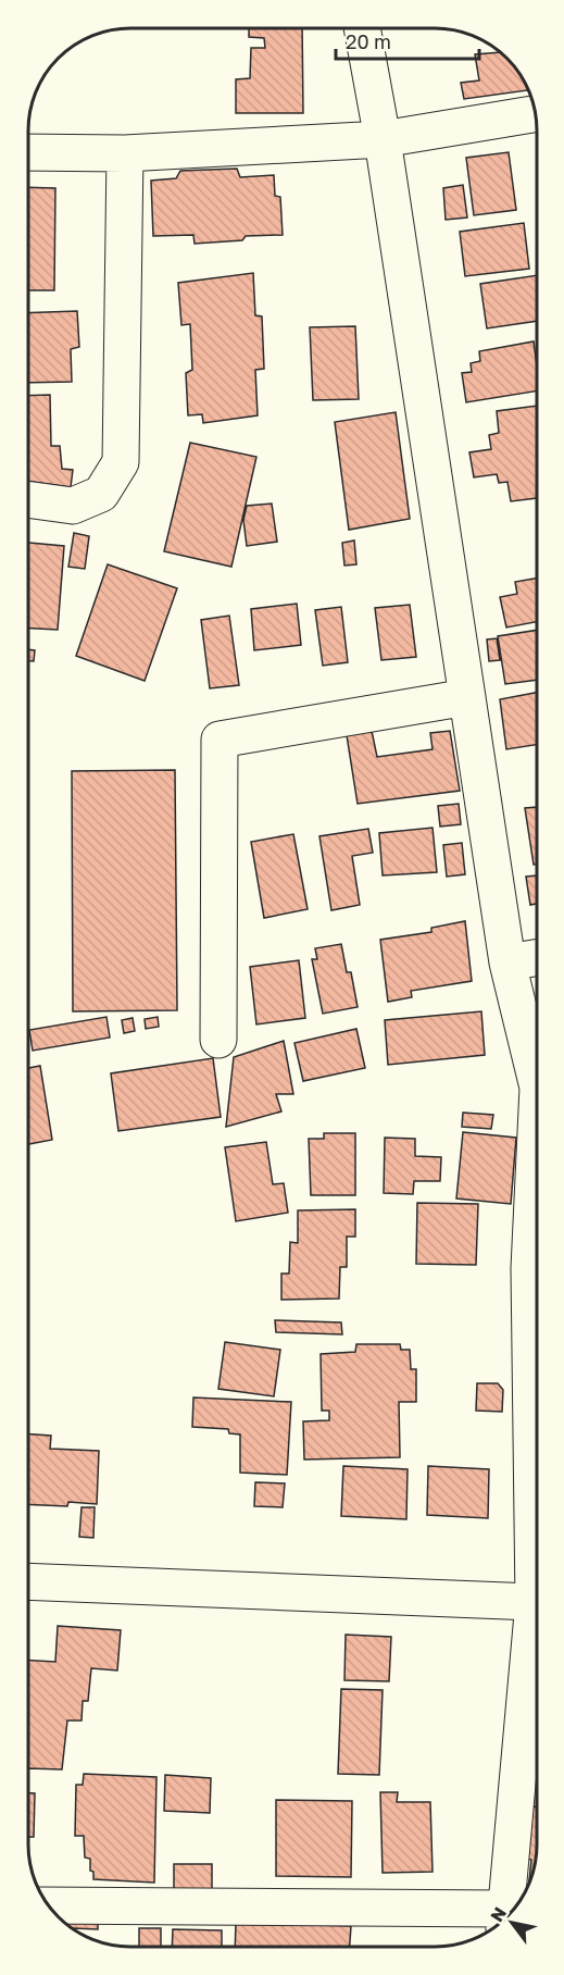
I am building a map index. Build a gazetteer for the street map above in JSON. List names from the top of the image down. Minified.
{"scale_bar":"20 m","north":"top left"}
